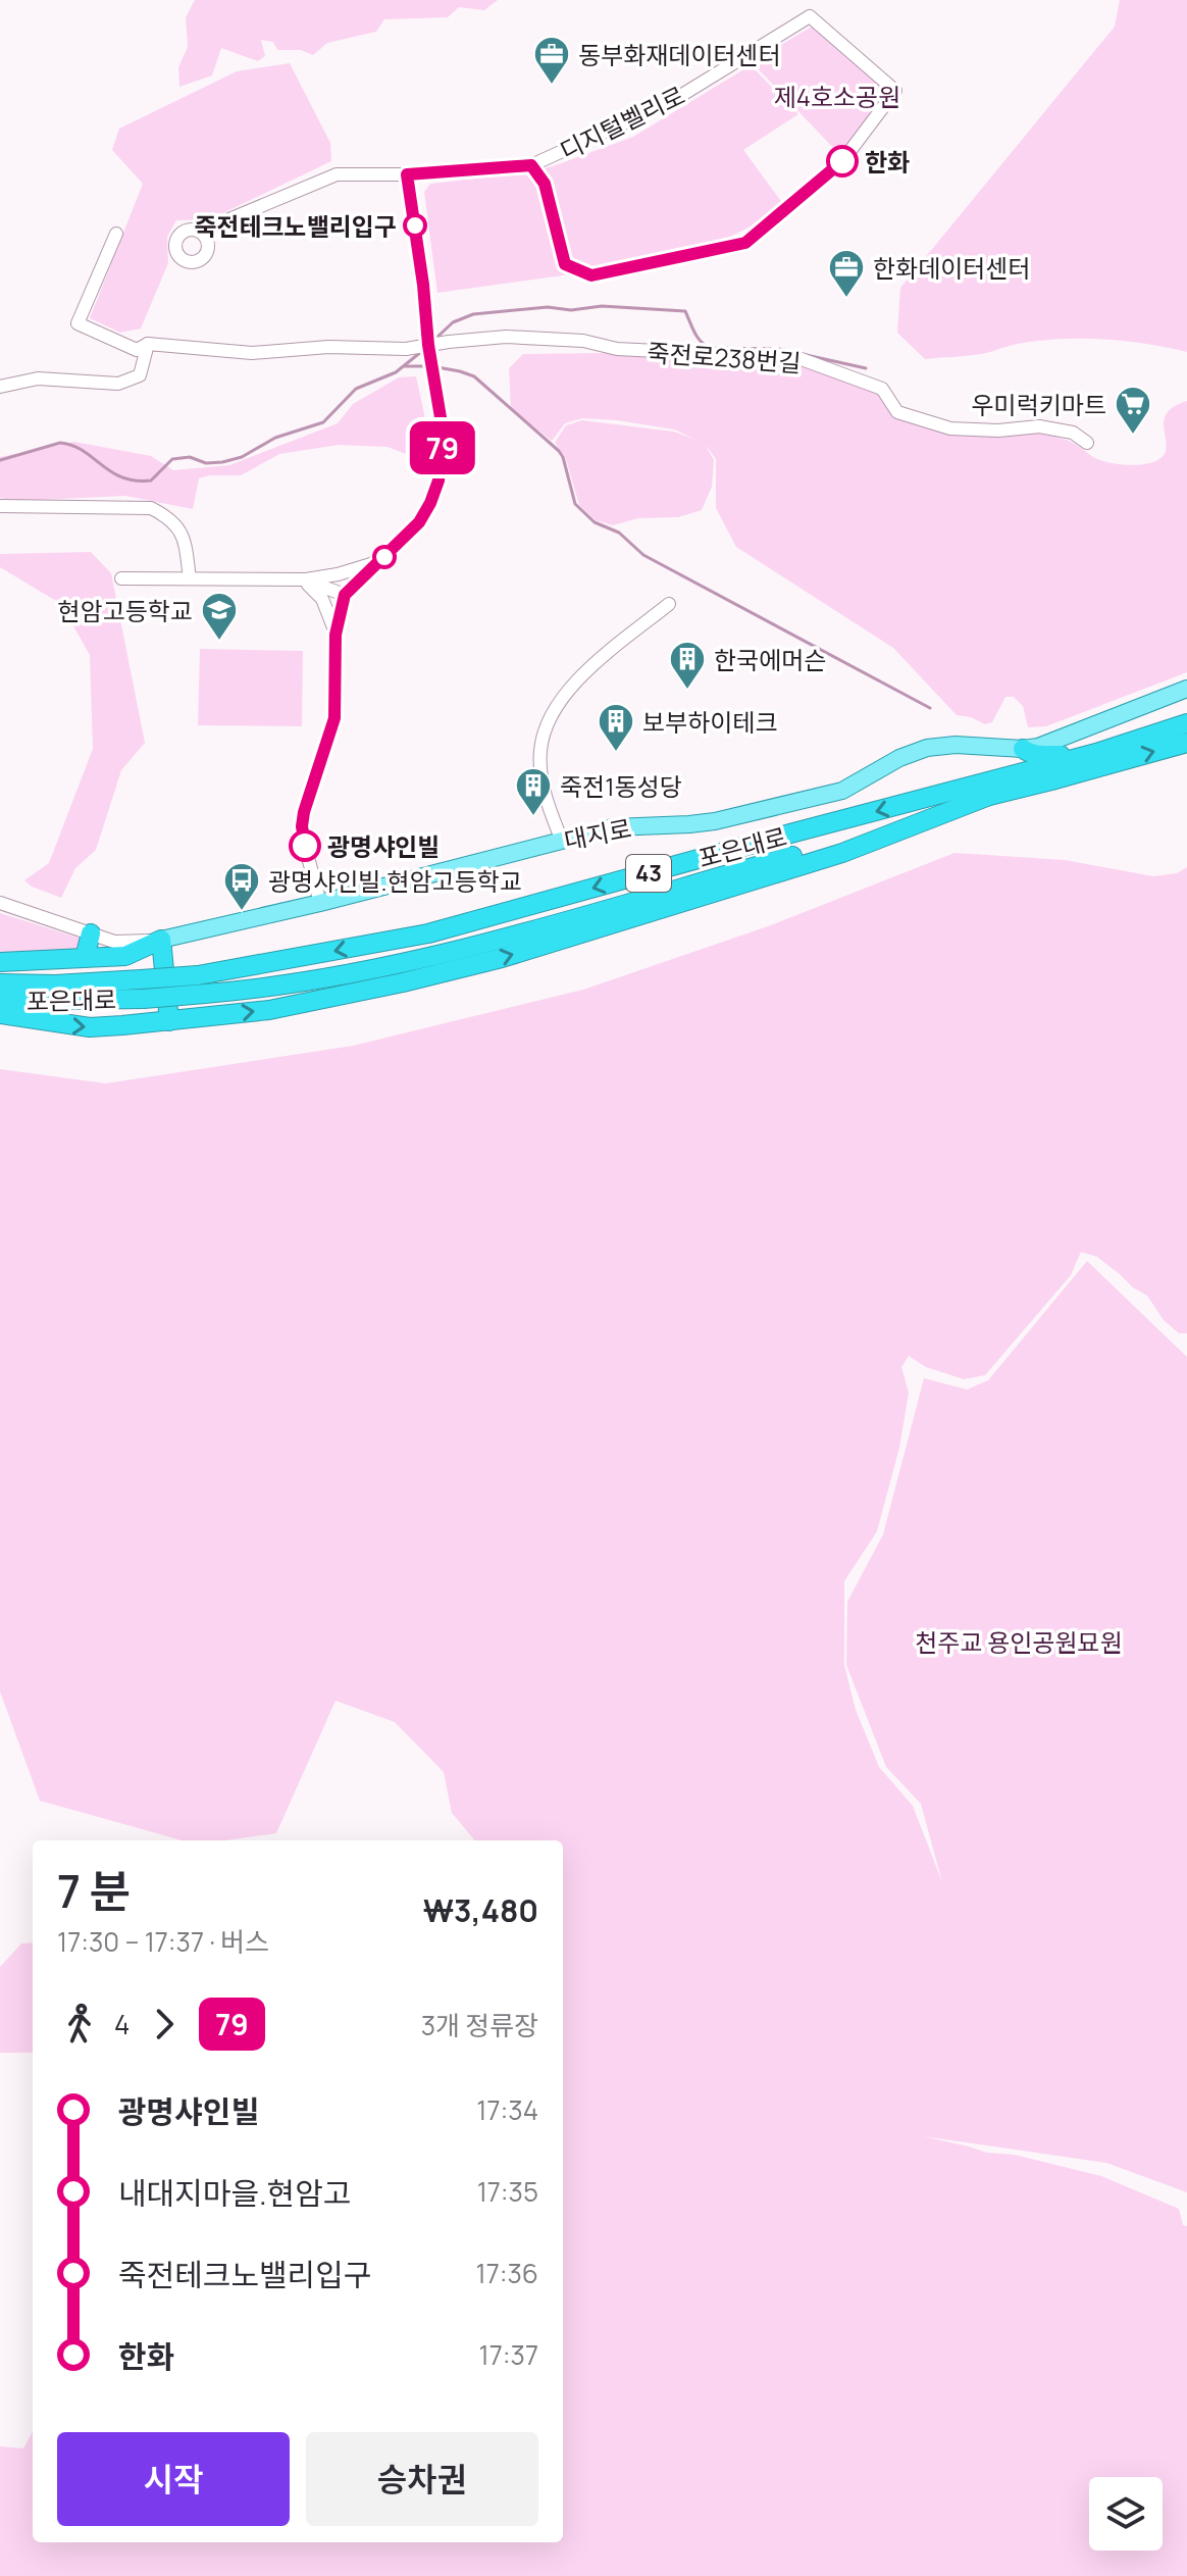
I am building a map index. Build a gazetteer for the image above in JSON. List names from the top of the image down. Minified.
{"streets":{"highway":["포은대로","43"],"main road":["대지로"],"street":["디지털벨리로","죽전로238번길"]},"crossings":[["포은대로","43"]],"parks":["제4호소공원","천주교 용인공원묘원"],"places":{"office":["동부화재데이터센터","한화데이터센터"],"other":["한화","죽전테크노밸리입구","광명샤인빌"],"supermarket":["우미럭키마트"],"school or university":["현암고등학교"],"building":["한국에머슨","보부하이테크","죽전1동성당"],"bus stop":["광명샤인빌.현암고등학교"]},"lines":["bus line 79"],"page":{"on_map":"79","heading":["7 분","17:30 – 17:37 · 버스","₩3,480"],"legs":["4","79","3개 정류장"],"list":[{"name":"광명샤인빌","value":"17:34"},{"name":"내대지마을.현암고","value":"17:35"},{"name":"죽전테크노밸리입구","value":"17:36"},{"name":"한화","value":"17:37"}],"buttons":["시작","승차권"]}}
